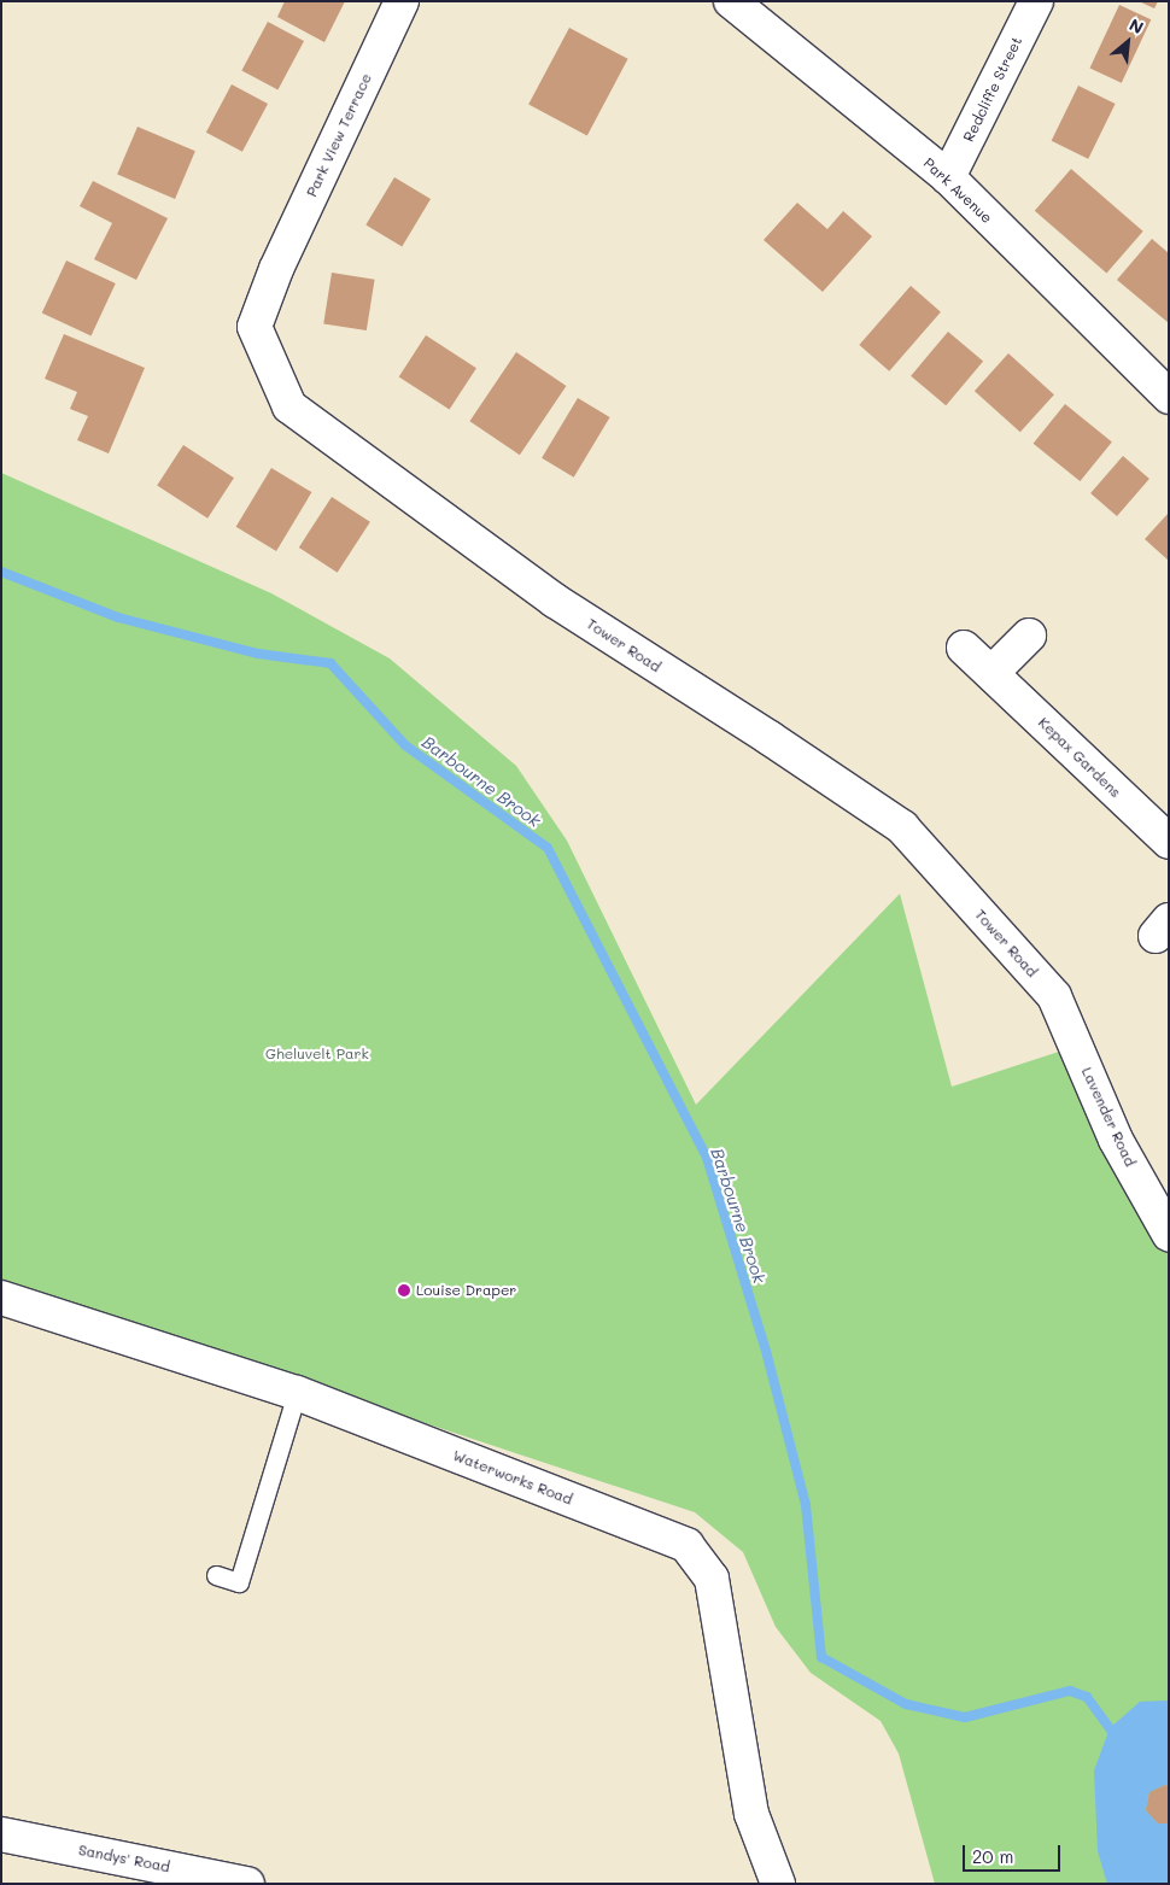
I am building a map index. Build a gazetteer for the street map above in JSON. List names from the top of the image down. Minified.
{"streets":{"street":["Redcliffe Street","Park View Terrace","Park Avenue","Tower Road","Kepax Gardens","Lavender Road","Waterworks Road","Sandys' Road"]},"crossings":[["Redcliffe Street","Park Avenue"],["Park View Terrace","Tower Road"],["Tower Road","Lavender Road"]],"water":["Barbourne Brook"],"parks":["Gheluvelt Park"],"places":["Louise Draper"],"scale_bar":"20 m","north":"top right"}
